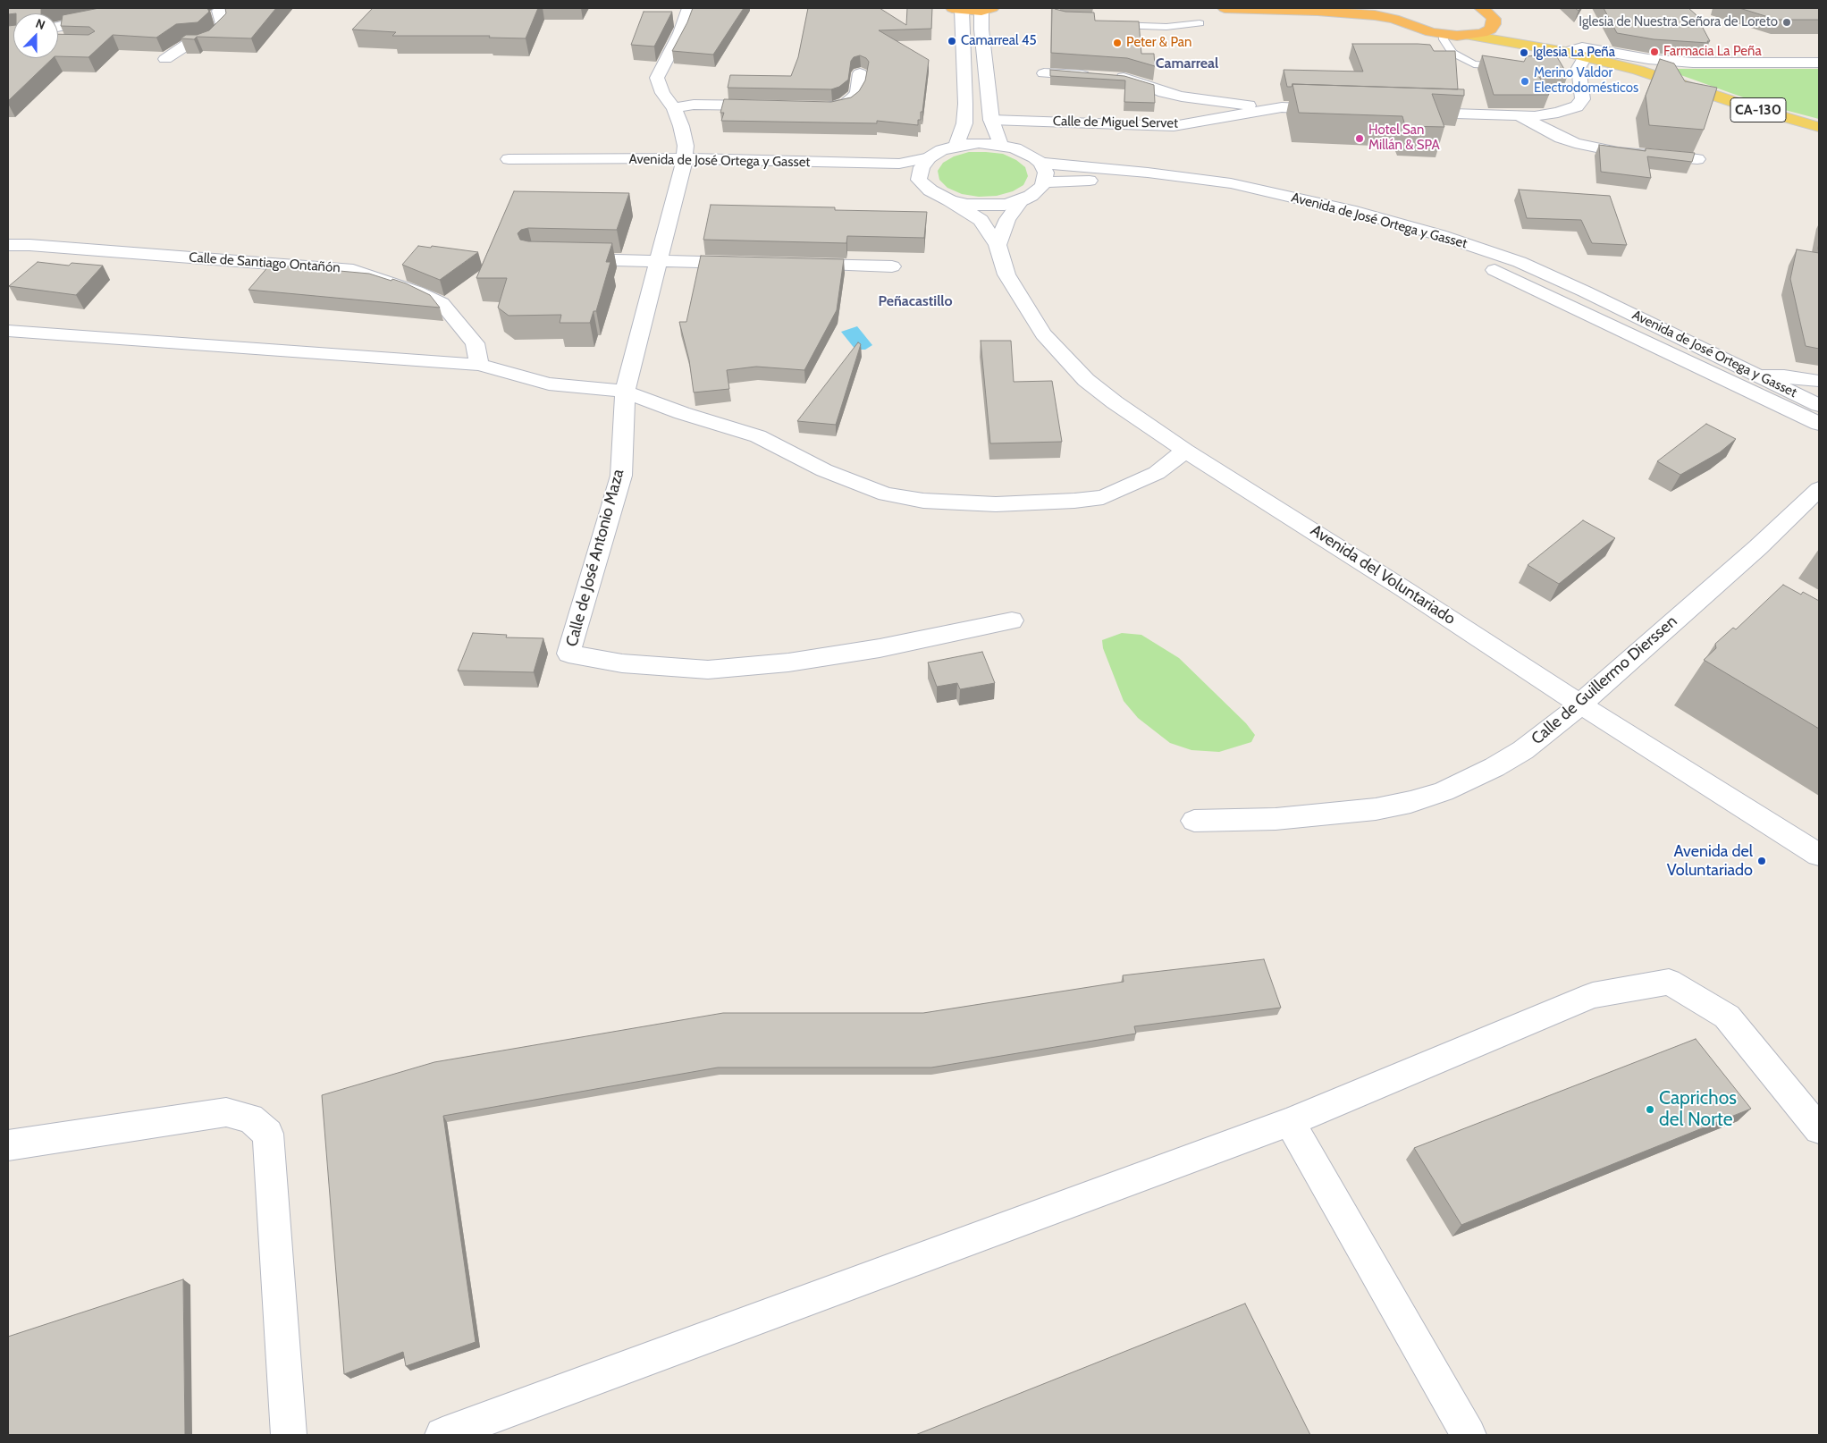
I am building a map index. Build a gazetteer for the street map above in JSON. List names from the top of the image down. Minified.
{"streets":{"main road":["CA-130"],"street":["Calle de Miguel Servet","Avenida de José Ortega y Gasset","Calle de Santiago Ontañón","Calle de José Antonio Maza","Avenida del Voluntariado","Calle de Guillermo Dierssen"]},"crossings":[["Avenida de José Ortega y Gasset","Calle de José Antonio Maza"],["Avenida del Voluntariado","Calle de Guillermo Dierssen"]],"districts":["Camarreal","Peñacastillo"],"places":["Iglesia de Nuestra Señora de Loreto","Camarreal 45","Peter & Pan","Farmacia La Peña","Iglesia La Peña","Merino Valdor Electrodomésticos","Hotel San Millán & SPA","Avenida del Voluntariado","Caprichos del Norte"],"north":"top"}
